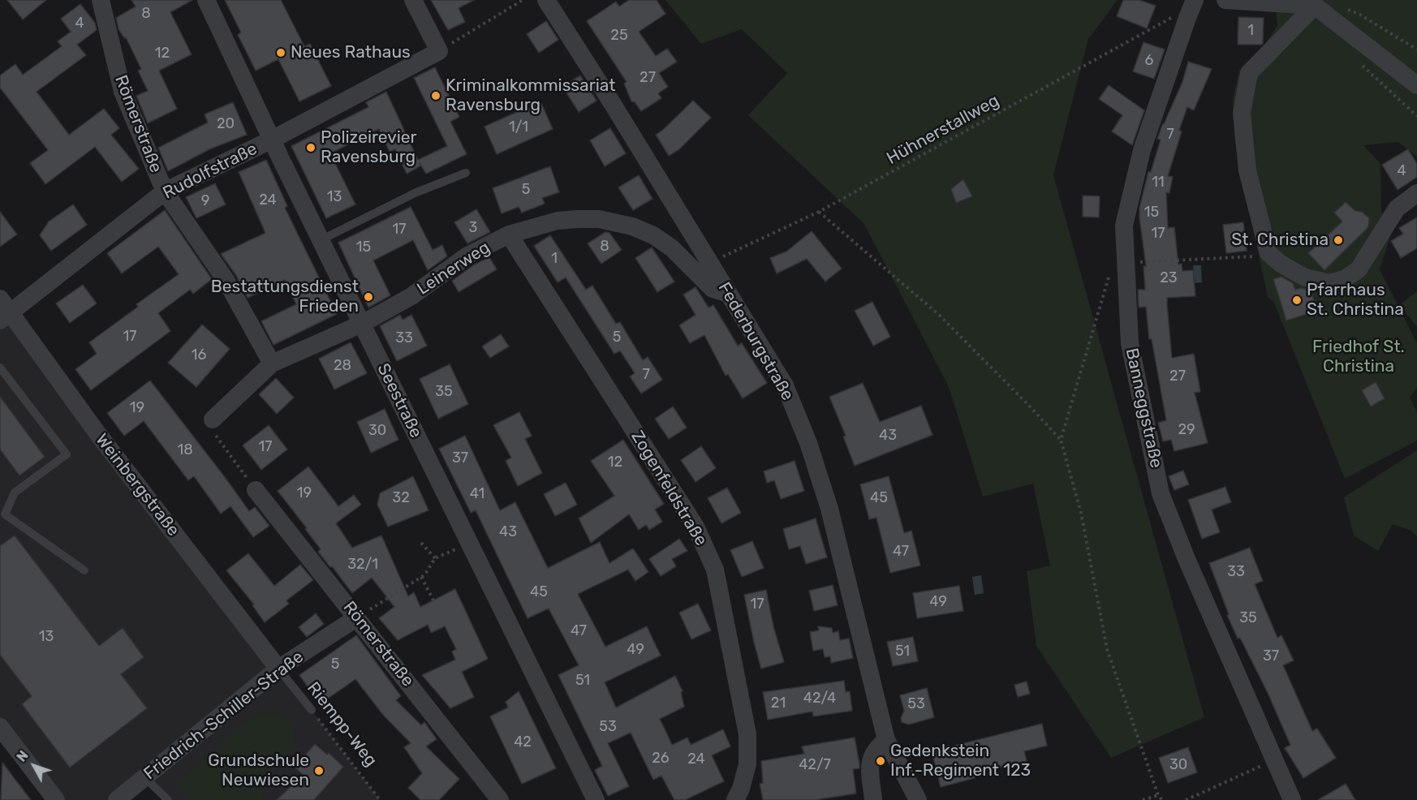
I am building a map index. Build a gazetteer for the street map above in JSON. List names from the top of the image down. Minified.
{"streets":{"street":["Römerstraße","Rudolfstraße","Leinerweg","Federburgstraße","Seestraße","Banneggstraße","Weinbergstraße","Zogenfeldstraße","Friedrich-Schiller-Straße"],"lane":["Riempp-Weg"],"path":["Hühnerstallweg"]},"crossings":[["Römerstraße","Rudolfstraße"],["Römerstraße","Friedrich-Schiller-Straße"],["Hühnerstallweg","Federburgstraße"],["Hühnerstallweg","Banneggstraße"],["Rudolfstraße","Seestraße"],["Rudolfstraße","Weinbergstraße"],["Leinerweg","Federburgstraße"],["Leinerweg","Seestraße"],["Leinerweg","Zogenfeldstraße"],["Weinbergstraße","Friedrich-Schiller-Straße"],["Weinbergstraße","Riempp-Weg"],["Friedrich-Schiller-Straße","Riempp-Weg"]],"parks":["Friedhof St. Christina"],"places":["Neues Rathaus","Kriminalkommissariat Ravensburg","Polizeirevier Ravensburg","St. Christina","Bestattungsdienst Frieden","Pfarrhaus St. Christina","Gedenkstein Inf.-Regiment 123","Grundschule Neuwiesen"],"house_numbers":["8","4","1","25","12","6","27","20","1/1","7","4","11","5","13","24","9","15","3","17","17","8","15","1","23","17","5","33","16","28","7","27","35","19","29","30","43","17","18","37","12","19","41","32","45","43","47","32/1","33","45","49","17","35","47","13","49","51","37","5","51","42/4","21","53","53","42","26","24","42/7","30"],"north":"top left"}
